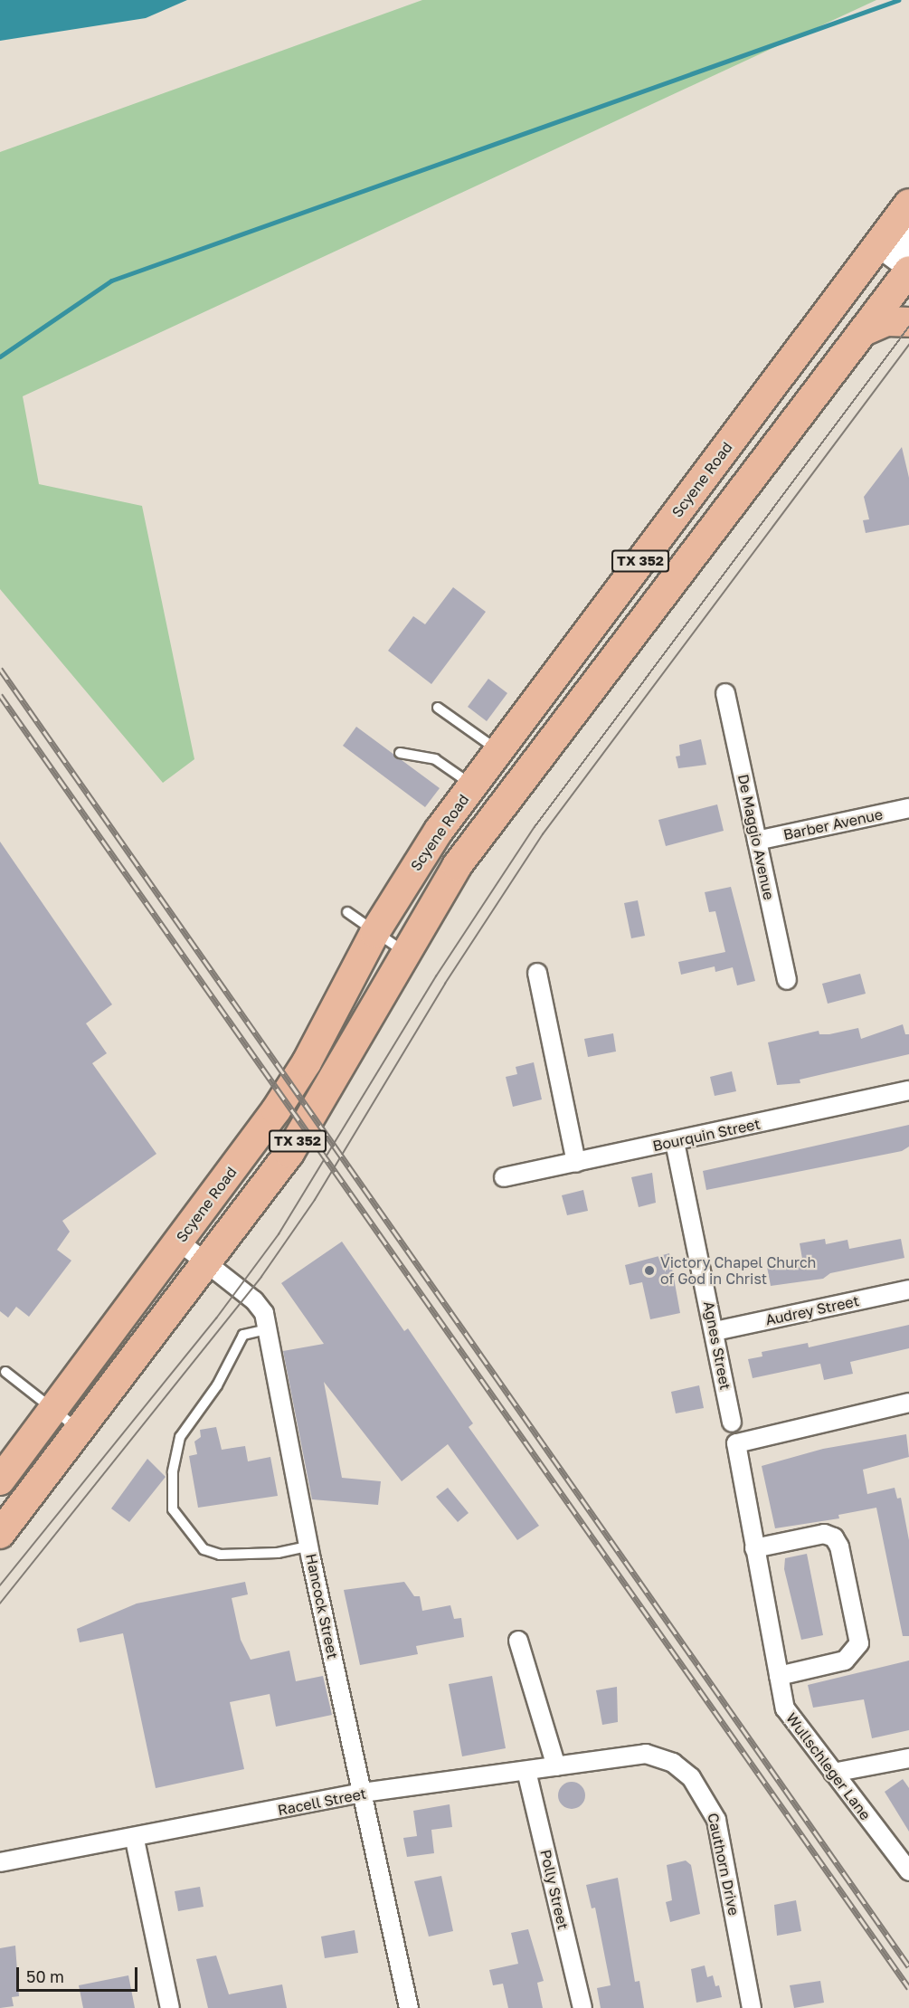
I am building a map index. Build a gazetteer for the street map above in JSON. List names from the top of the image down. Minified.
{"streets":{"main road":["Scyene Road","TX 352"],"street":["Barber Avenue","De Maggio Avenue","Bourquin Street","Audrey Street","Agnes Street","Hancock Street","Wullschleger Lane","Racell Street","Cauthorn Drive","Polly Street"]},"crossings":[["Scyene Road","Hancock Street"],["TX 352","Hancock Street"],["Barber Avenue","De Maggio Avenue"],["Bourquin Street","Agnes Street"],["Audrey Street","Agnes Street"],["Hancock Street","Racell Street"],["Racell Street","Cauthorn Drive"],["Racell Street","Polly Street"]],"places":["Victory Chapel Church of God in Christ"],"scale_bar":"50 m"}
